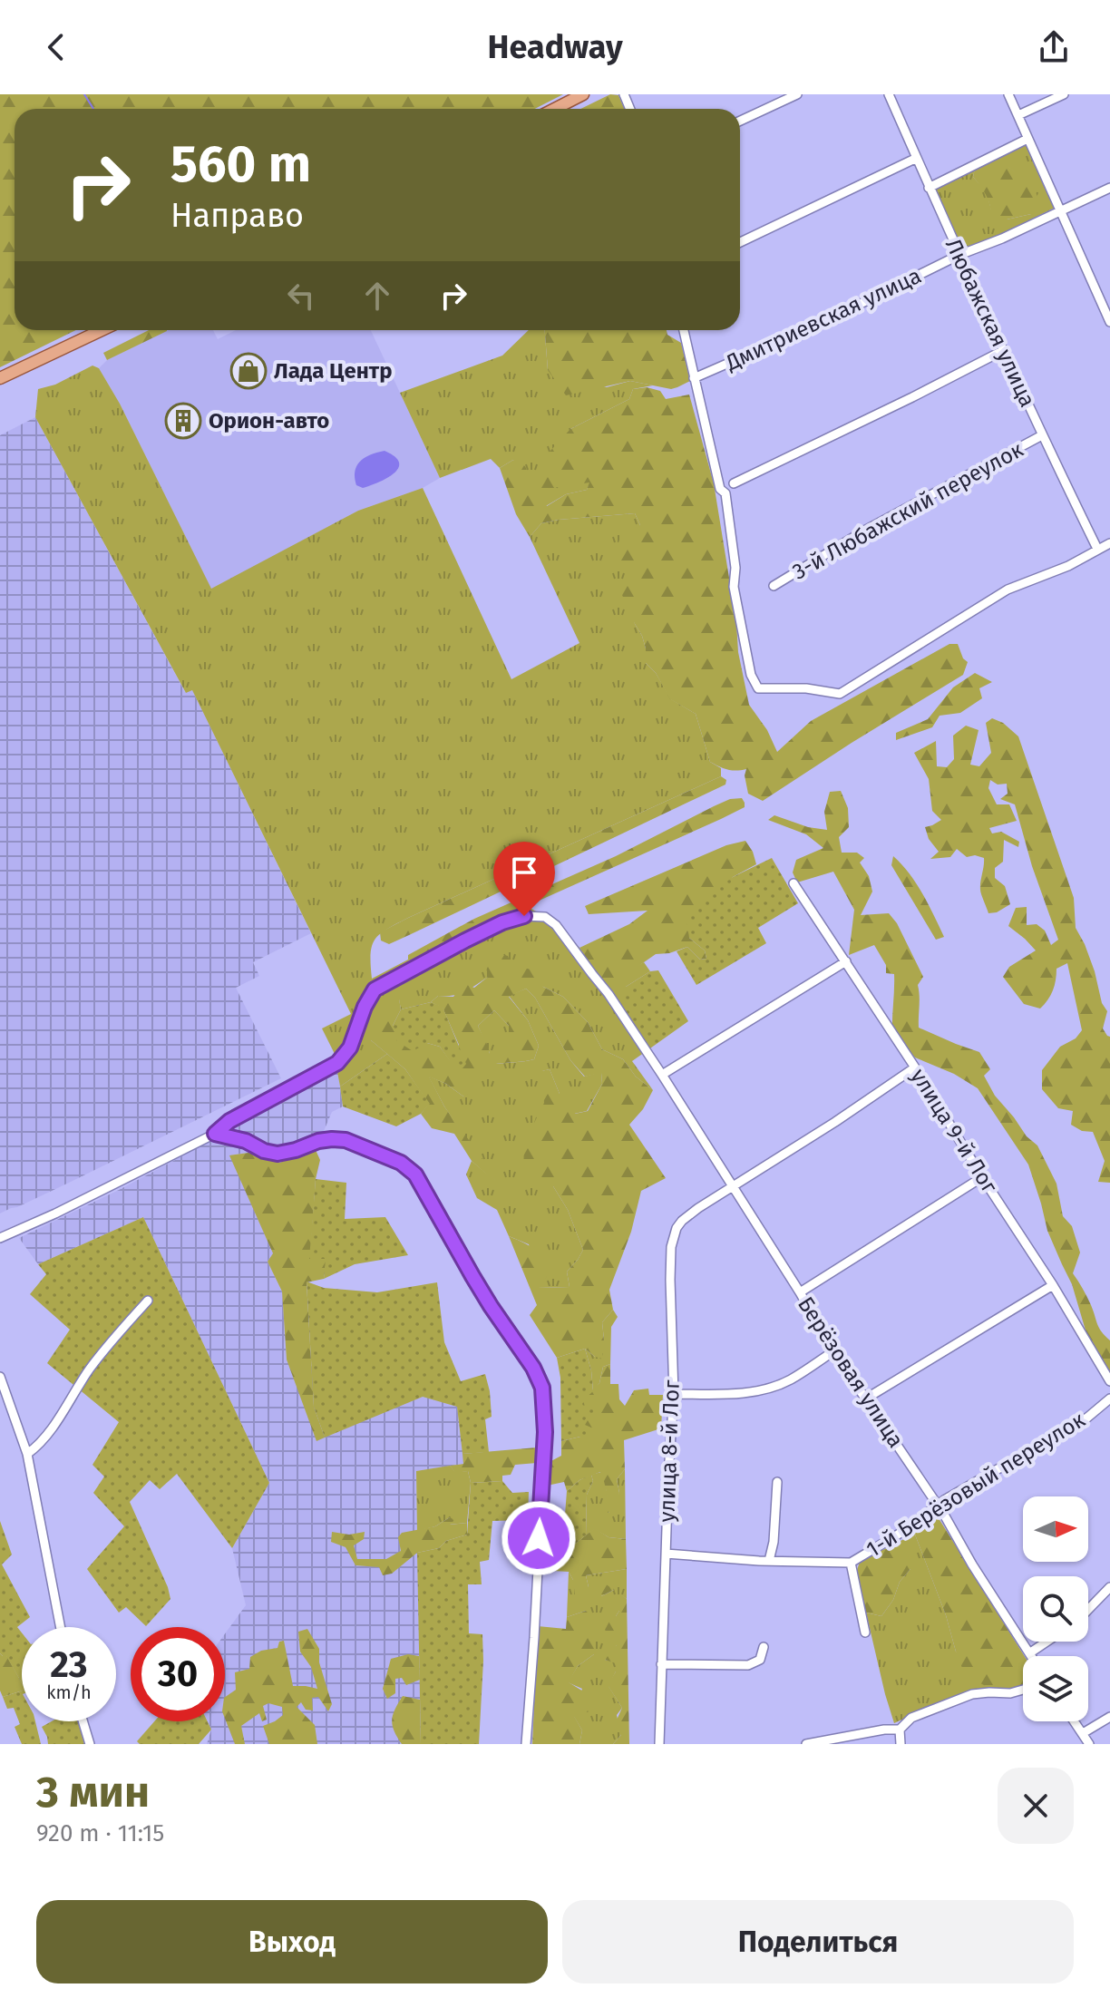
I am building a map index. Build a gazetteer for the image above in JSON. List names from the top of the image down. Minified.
{"streets":{"street":["Дмитриевская улица","Любажская улица","3-й Любажский переулок","улица 9-й Лог","Берёзовая улица","улица 8-й Лог","1-й Берёзовый переулок"]},"crossings":[["Дмитриевская улица","Любажская улица"],["Любажская улица","3-й Любажский переулок"],["улица 9-й Лог","улица 8-й Лог"],["Берёзовая улица","улица 8-й Лог"],["Берёзовая улица","1-й Берёзовый переулок"],["улица 8-й Лог","1-й Берёзовый переулок"]],"places":{"shop":["Лада Центр"],"building":["Орион-авто"]},"north":"right","page":{"header":"Headway","turn":["560 m","Направо"],"speed":"23 km/h","limit":"30","heading":["3 мин","920 m · 11:15"],"buttons":["Выход","Поделиться"]}}
